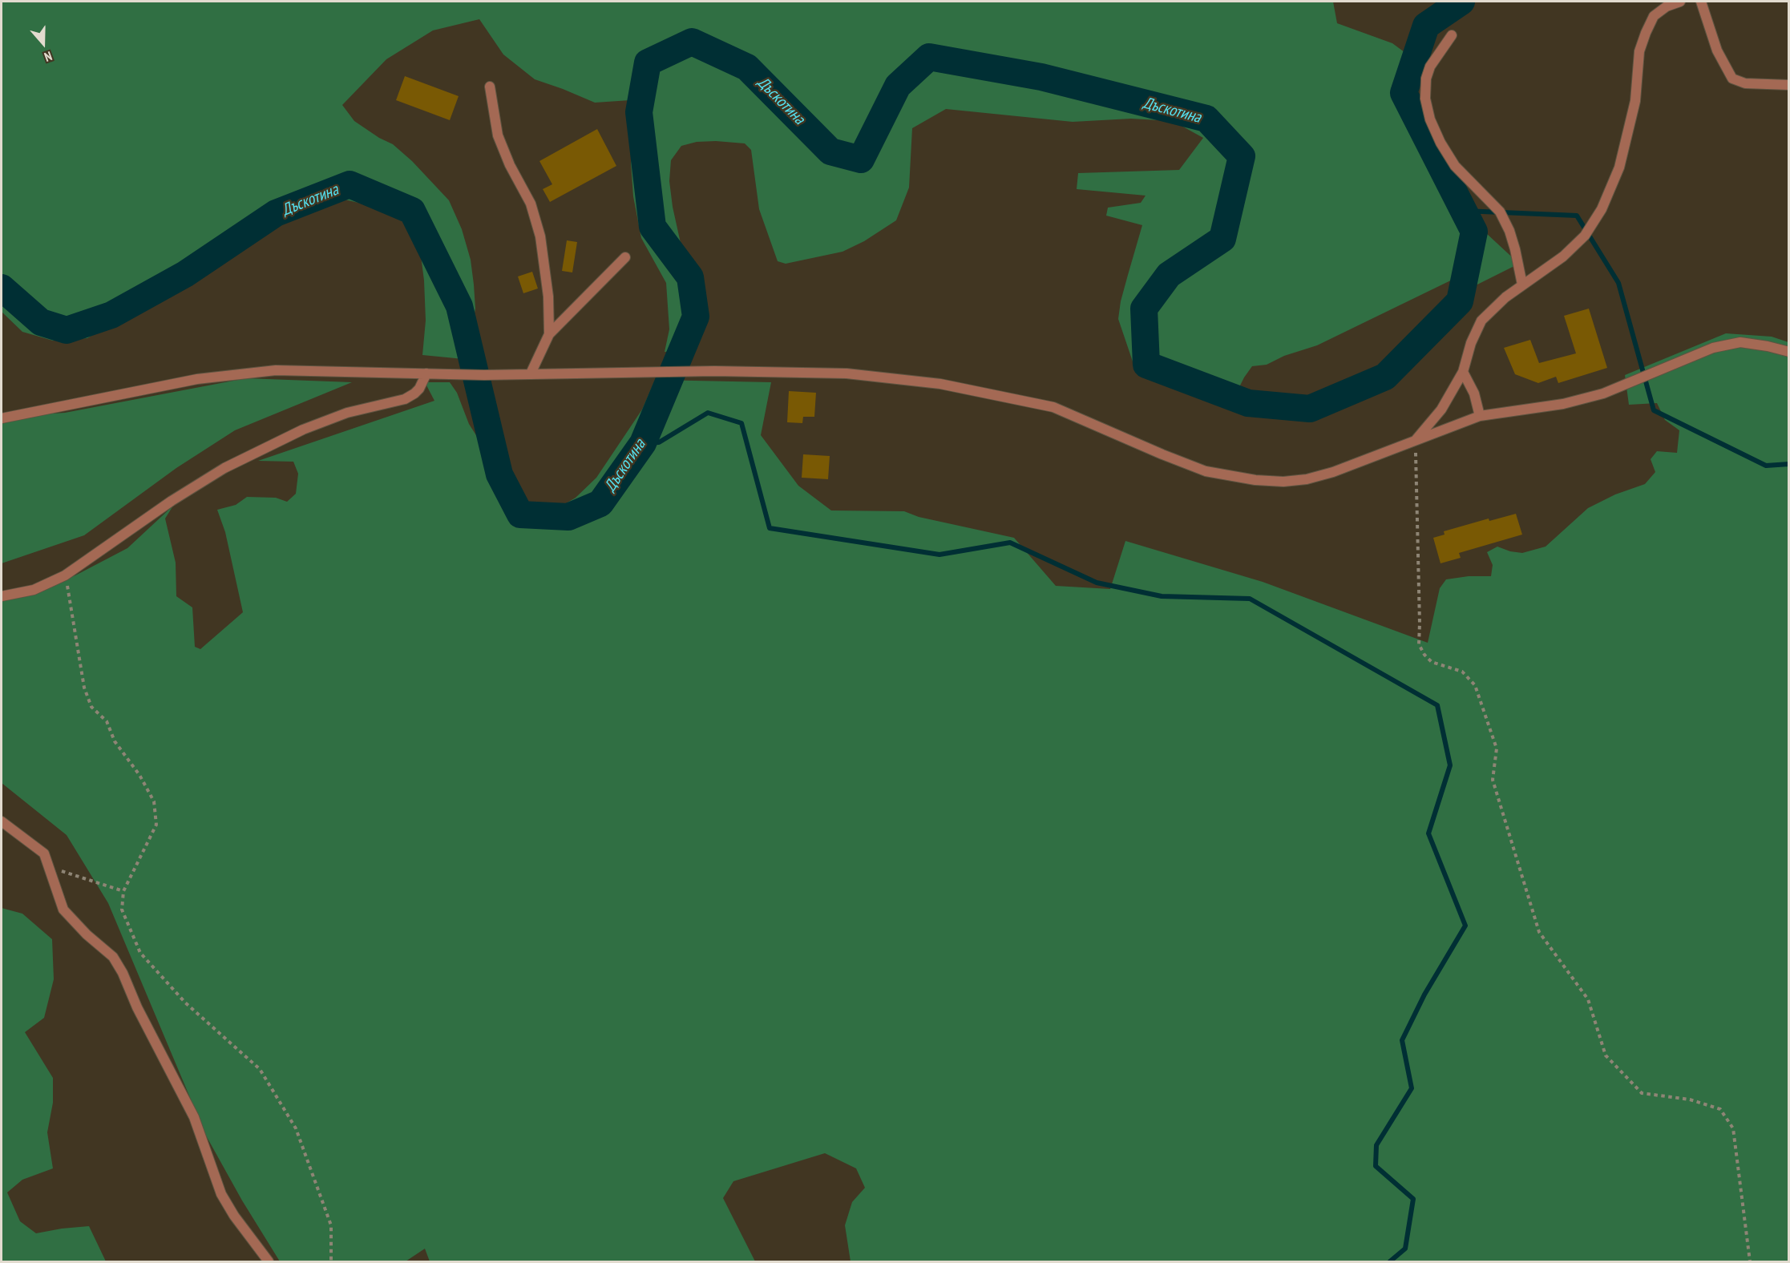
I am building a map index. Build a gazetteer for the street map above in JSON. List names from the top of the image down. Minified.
{"water":["Дъскотина"],"north":"bottom"}
